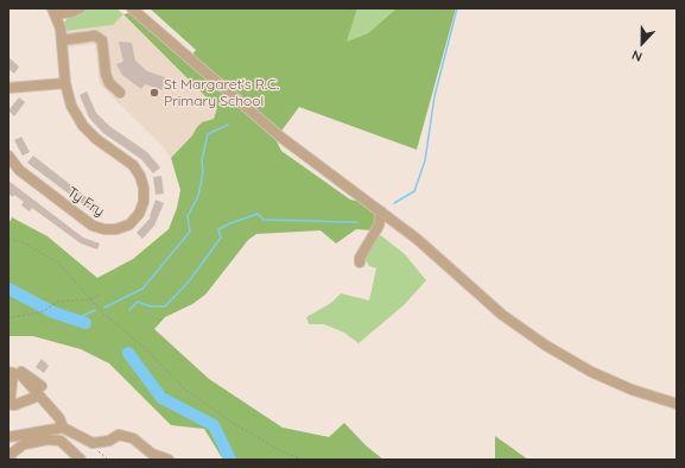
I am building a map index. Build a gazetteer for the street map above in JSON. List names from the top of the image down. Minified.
{"streets":{"street":["Ty Fry"]},"places":["St Margaret's R.C. Primary School"],"north":"bottom"}
